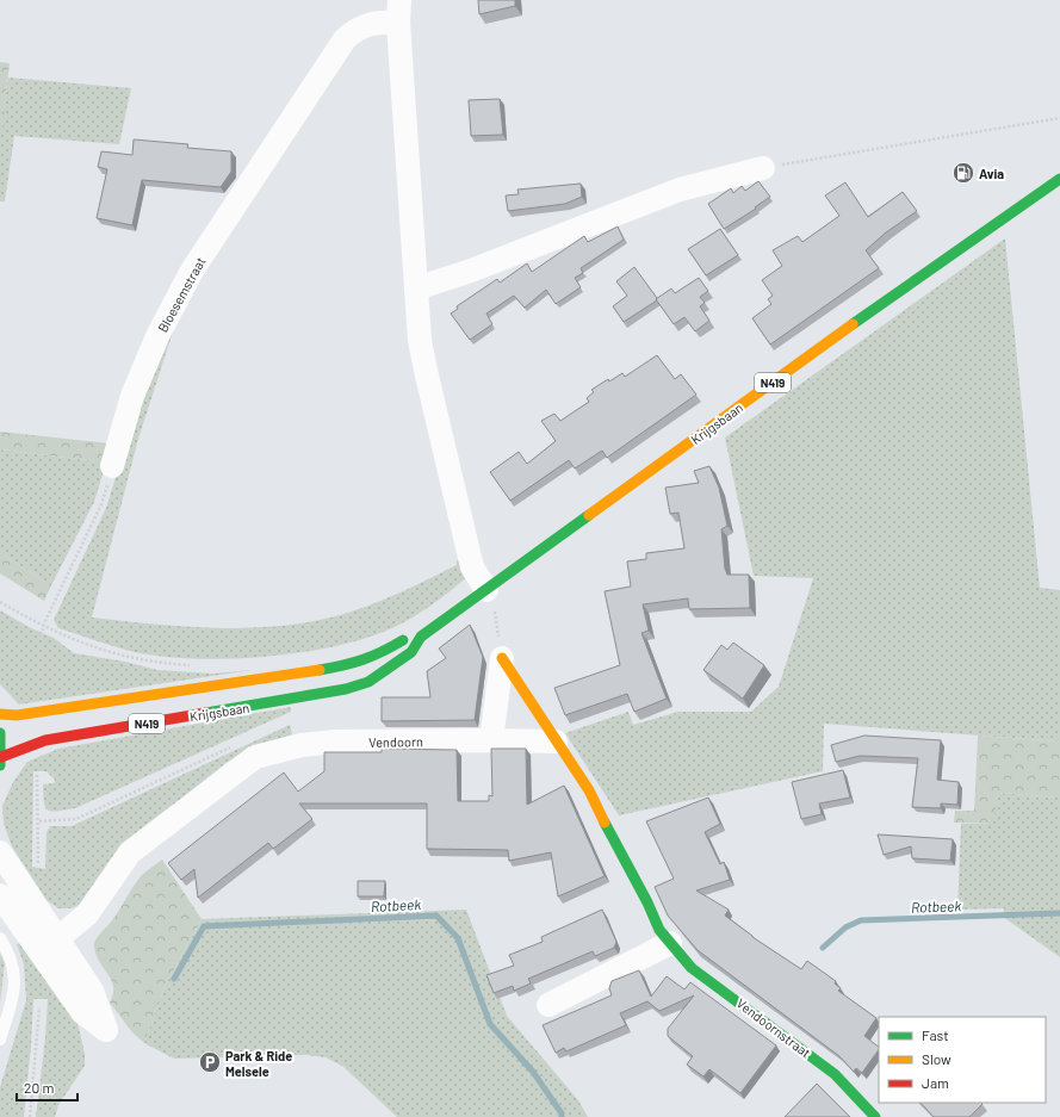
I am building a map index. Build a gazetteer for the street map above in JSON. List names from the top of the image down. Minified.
{"streets":{"main road":["N419","Krijgsbaan","Vendoornstraat"],"street":["Bloesemstraat","Vendoorn"]},"crossings":[["Bloesemstraat","Krijgsbaan"],["Vendoorn","Vendoornstraat"]],"water":["Rotbeek"],"places":{"fuel station":["Avia"],"parking":["Park & Ride Melsele"]},"legend":["Fast","Slow","Jam"],"scale_bar":"20 m"}
